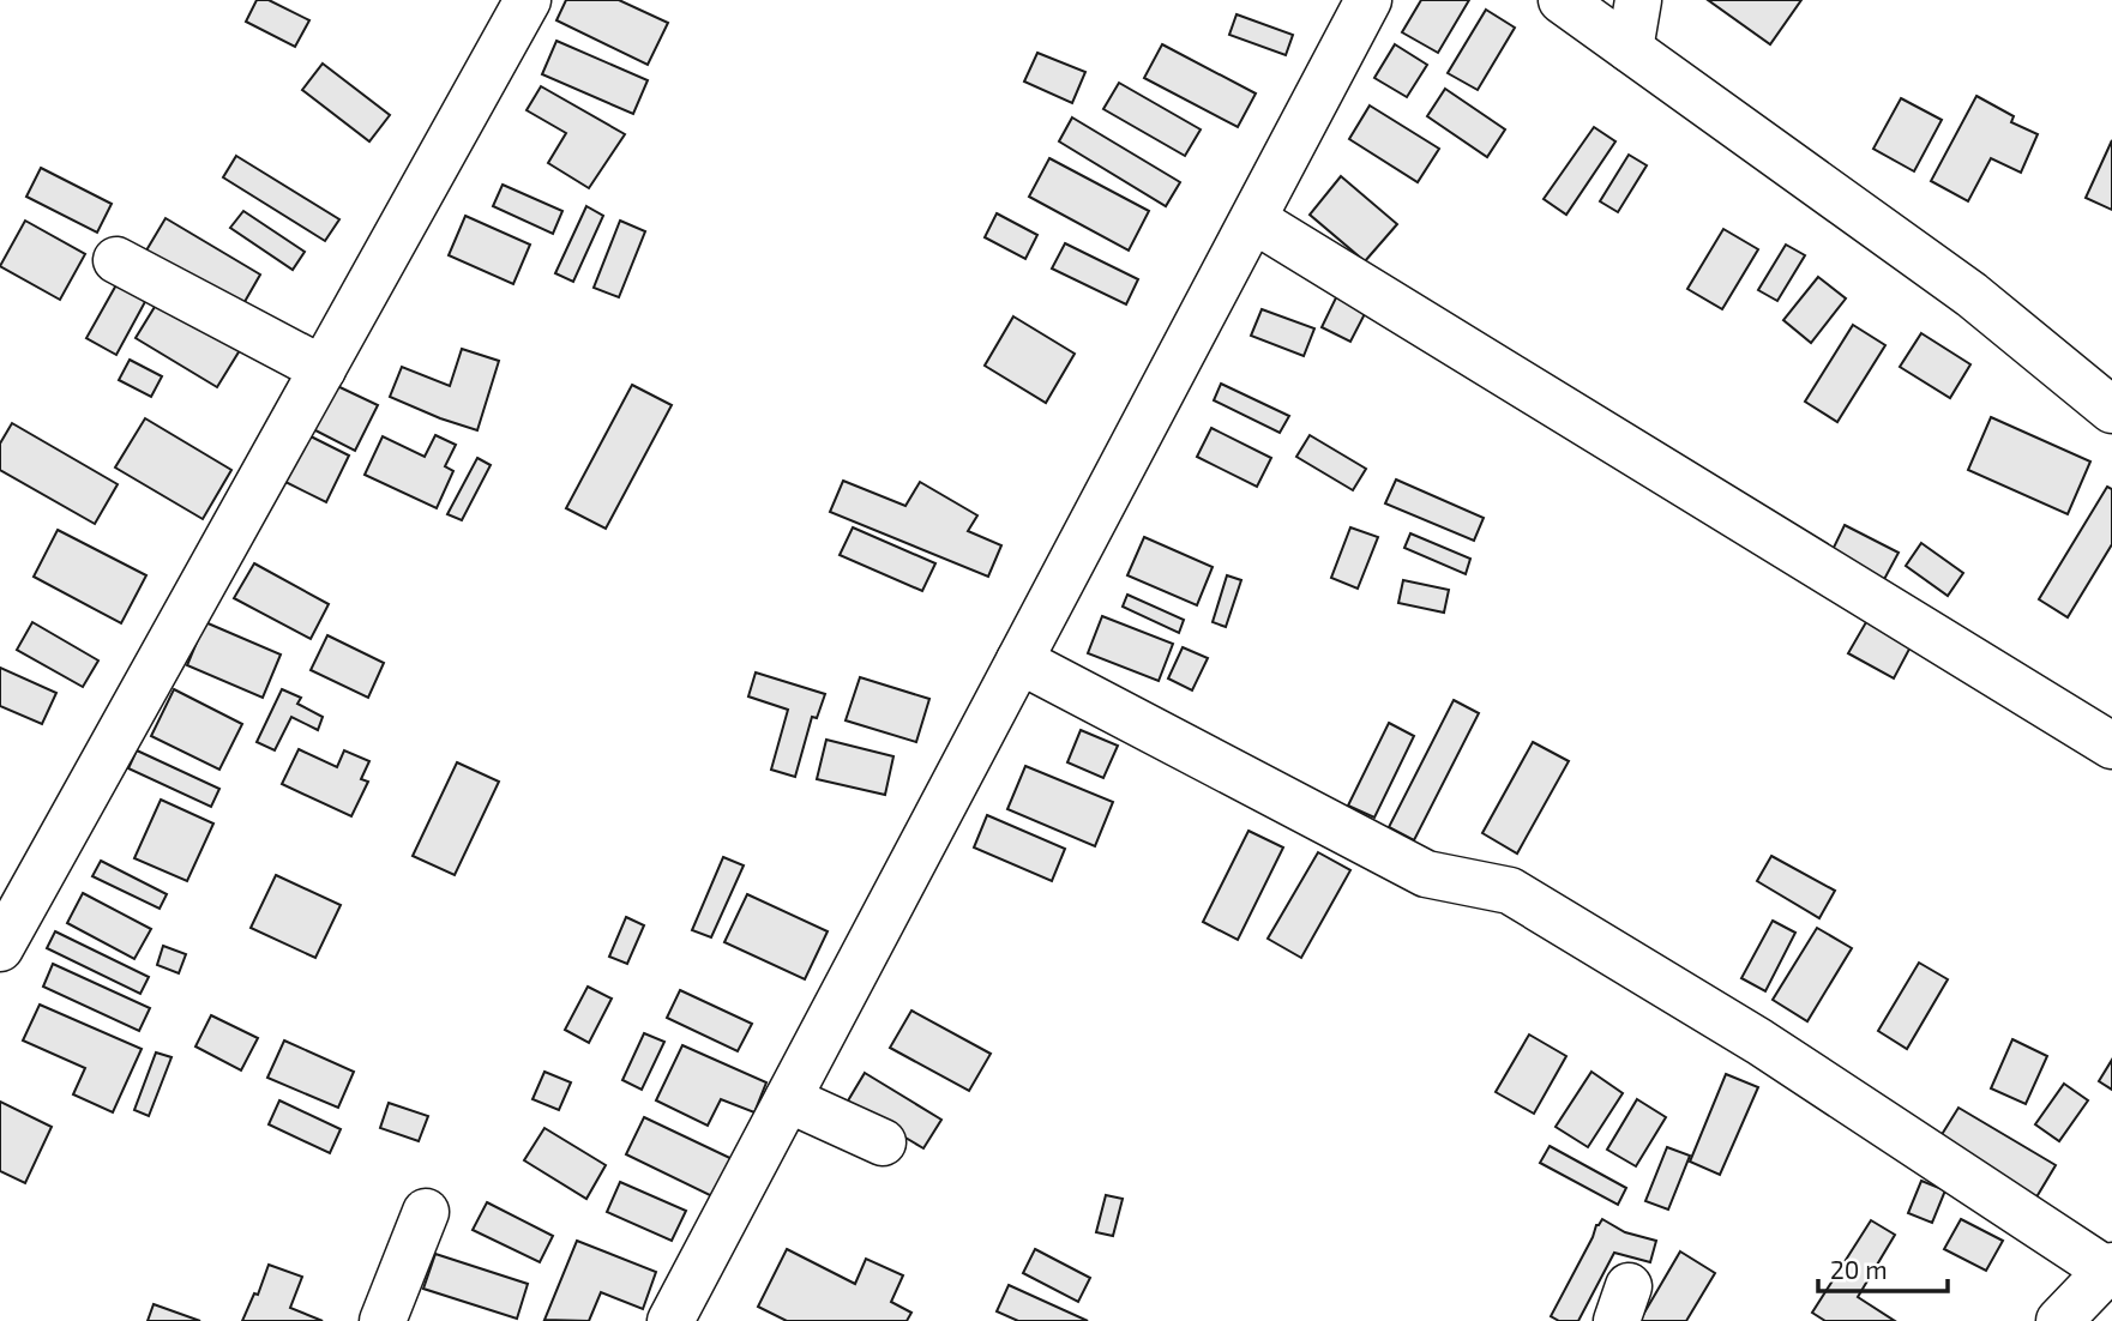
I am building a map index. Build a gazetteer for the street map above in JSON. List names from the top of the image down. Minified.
{"scale_bar":"20 m"}
